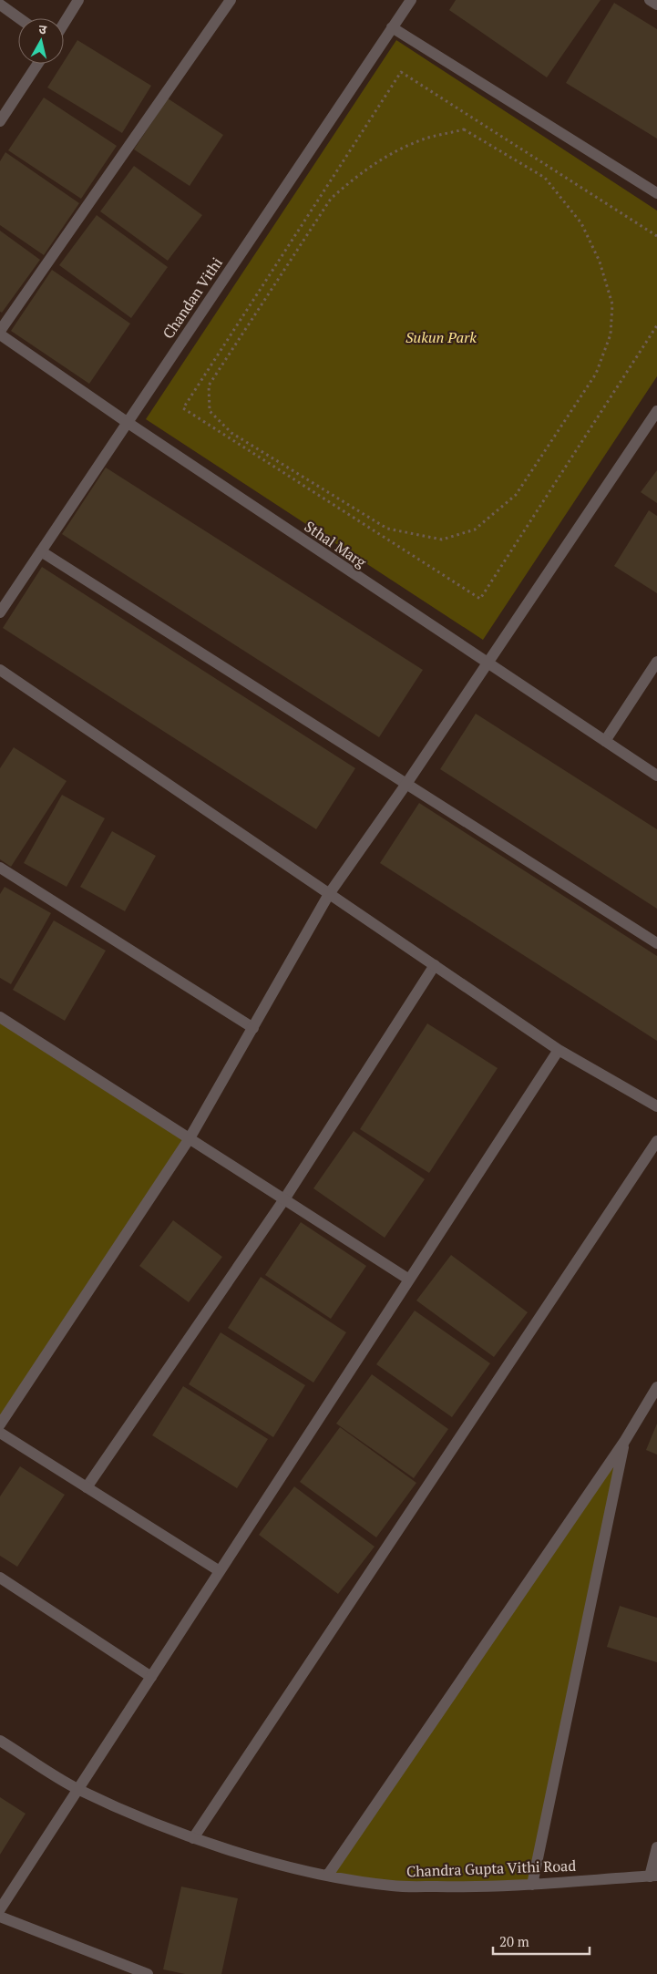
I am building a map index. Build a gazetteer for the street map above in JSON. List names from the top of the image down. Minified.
{"streets":{"street":["Chandan Vithi","Sthal Marg","Chandra Gupta Vithi Road"]},"crossings":[["Chandan Vithi","Sthal Marg"]],"parks":["Sukun Park"],"scale_bar":"20 m","north":"top"}
